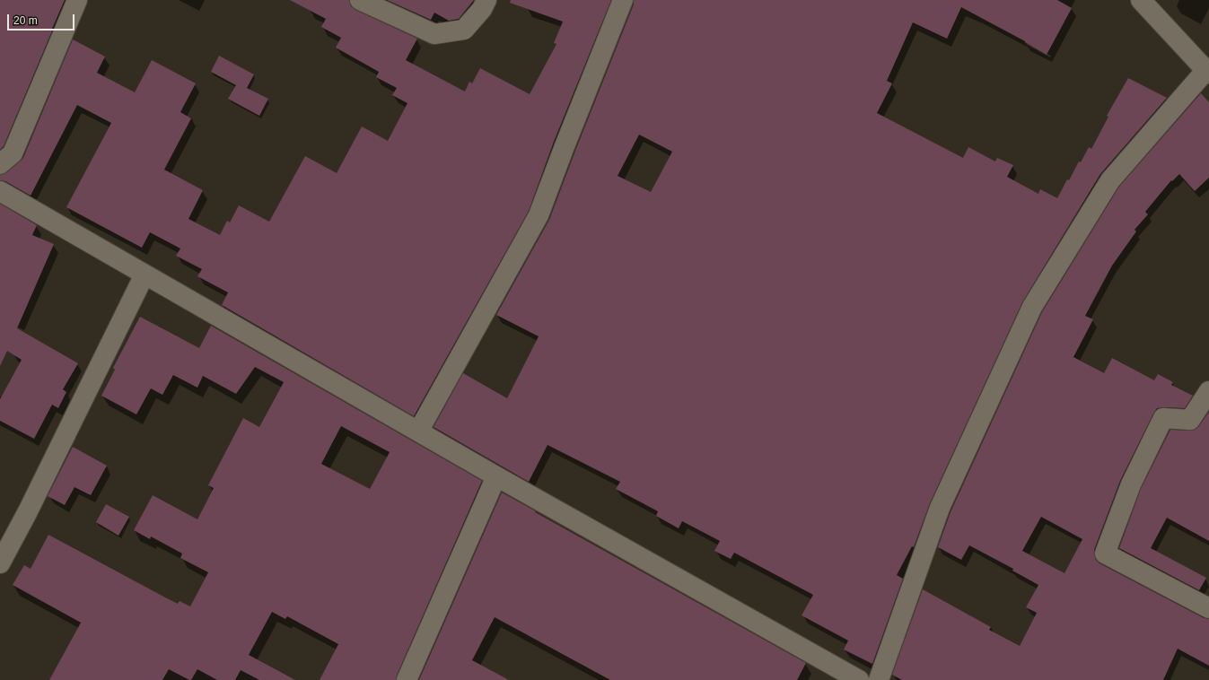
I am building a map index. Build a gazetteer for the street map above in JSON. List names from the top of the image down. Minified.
{"scale_bar":"20 m"}
